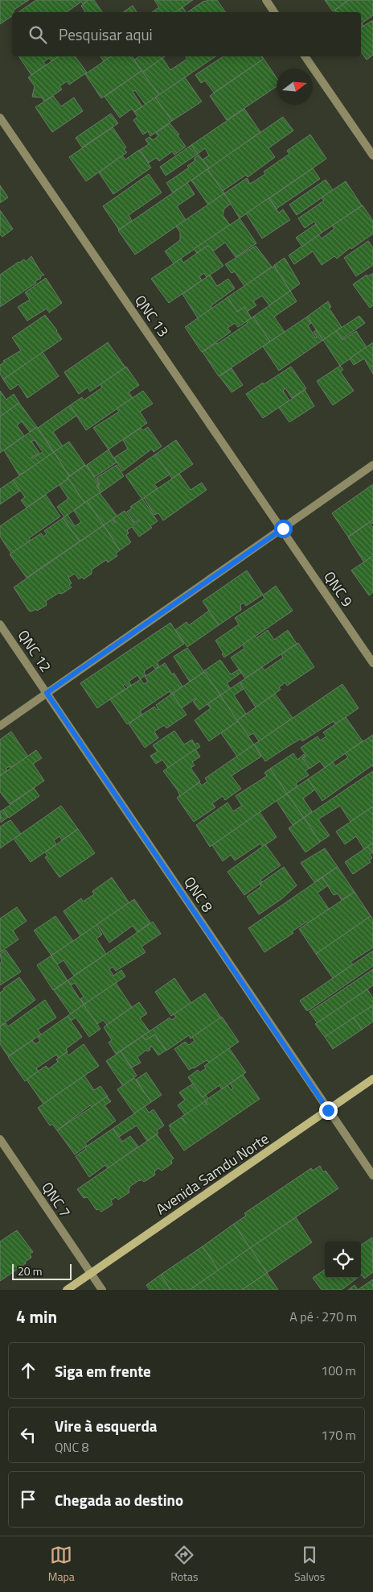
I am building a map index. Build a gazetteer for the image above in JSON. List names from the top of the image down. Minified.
{"streets":{"main road":["Avenida Samdu Norte"],"street":["QNC 13","QNC 9","QNC 12","QNC 8","QNC 7"]},"crossings":[["QNC 13","QNC 9"],["QNC 12","QNC 8"],["QNC 8","Avenida Samdu Norte"],["Avenida Samdu Norte","QNC 7"]],"scale_bar":"20 m","north":"right","page":{"search":"Pesquisar aqui","scale":"20 m","heading":["4 min","A pé · 270 m"],"list":[["Siga em frente","100 m"],["Vire à esquerda","QNC 8","170 m"],"Chegada ao destino"],"nav":["Mapa","Rotas","Salvos"]}}
